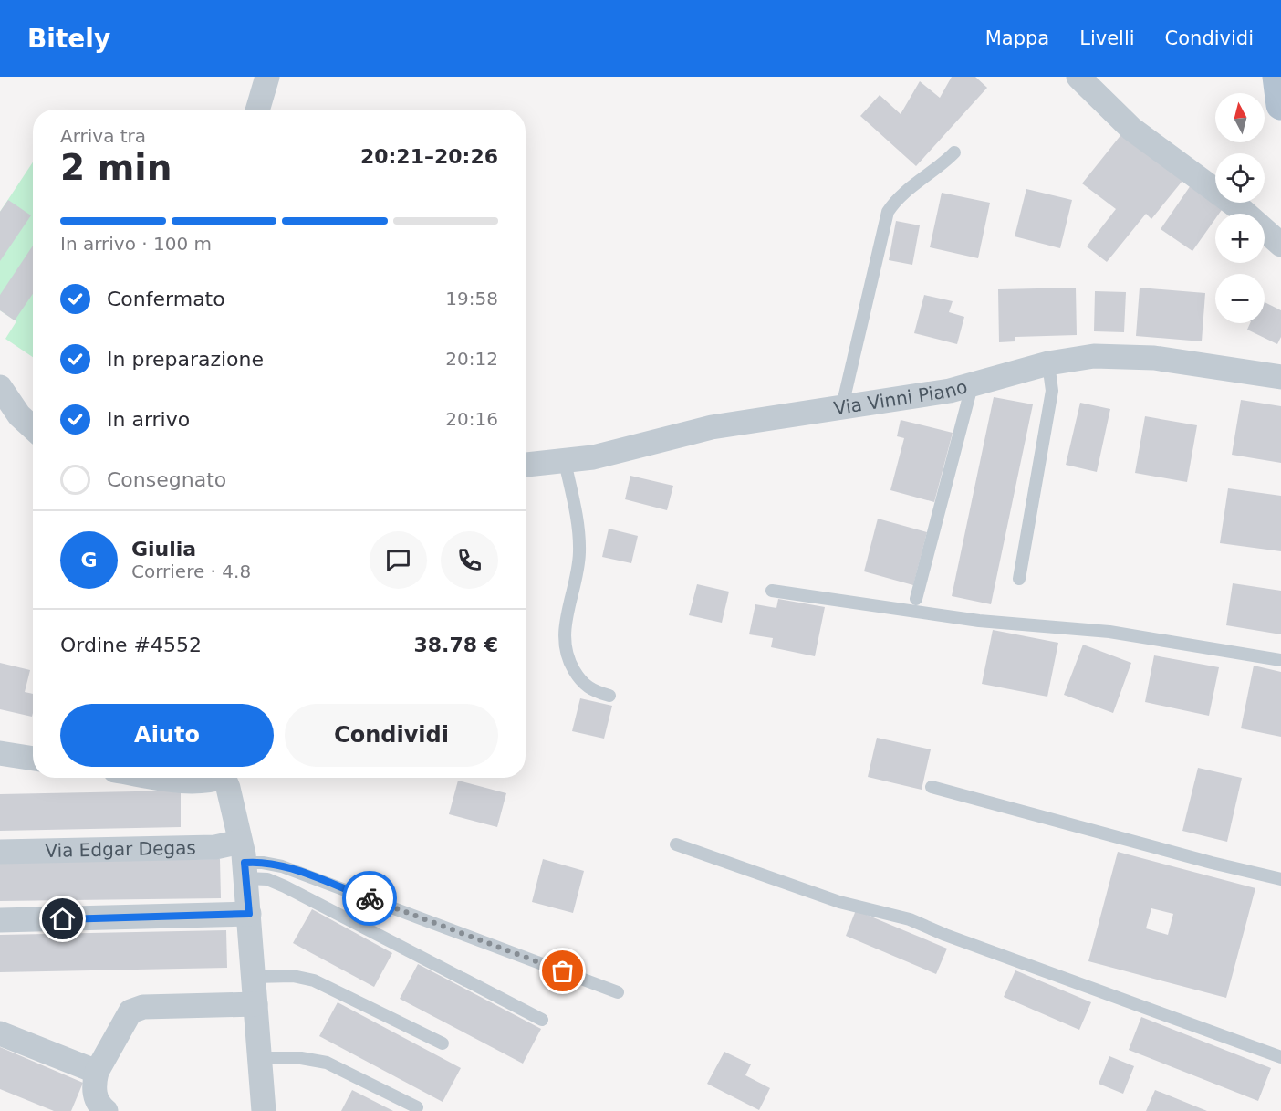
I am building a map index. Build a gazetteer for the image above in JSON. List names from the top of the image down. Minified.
{"streets":{"street":["Via Vinni Piano","Via Edgar Degas"]},"north":"top","page":{"header":"Bitely","nav":["Mappa","Livelli","Condividi"],"map_buttons":["+","−"],"heading":["2 min","Arriva tra","20:21–20:26"],"panel":["Giulia","Corriere · 4.8","Ordine #4552","38.78 €"],"bar":"In arrivo · 100 m","list":[["Confermato","19:58"],["In preparazione","20:12"],["In arrivo","20:16"],"Consegnato"],"round":"G","buttons":["Aiuto","Condividi"]}}
